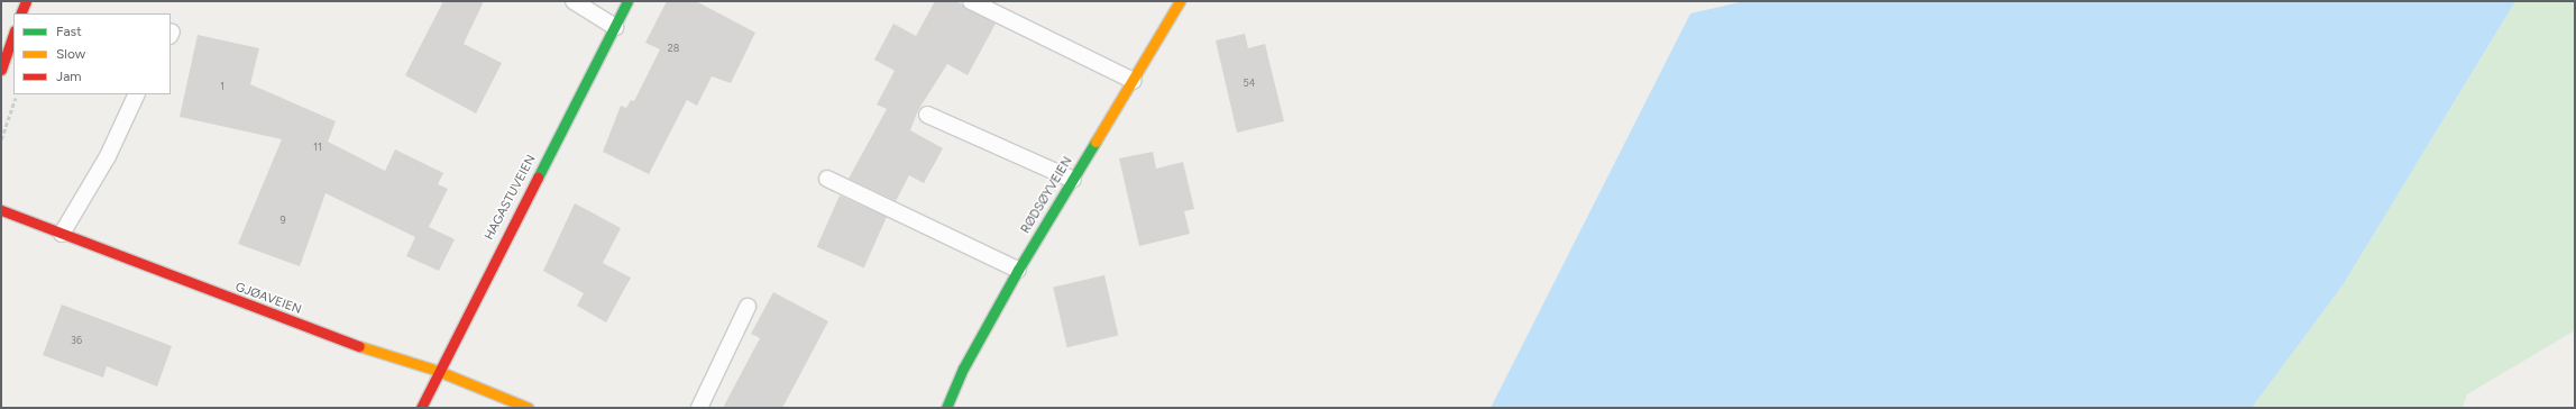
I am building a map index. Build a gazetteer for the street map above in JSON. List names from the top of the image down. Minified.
{"streets":{"street":["RØDSØYVEIEN","HAGASTUVEIEN","GJØAVEIEN"]},"crossings":[["HAGASTUVEIEN","GJØAVEIEN"]],"house_numbers":["28","54","1","11","9","36"],"legend":["Fast","Slow","Jam"]}
